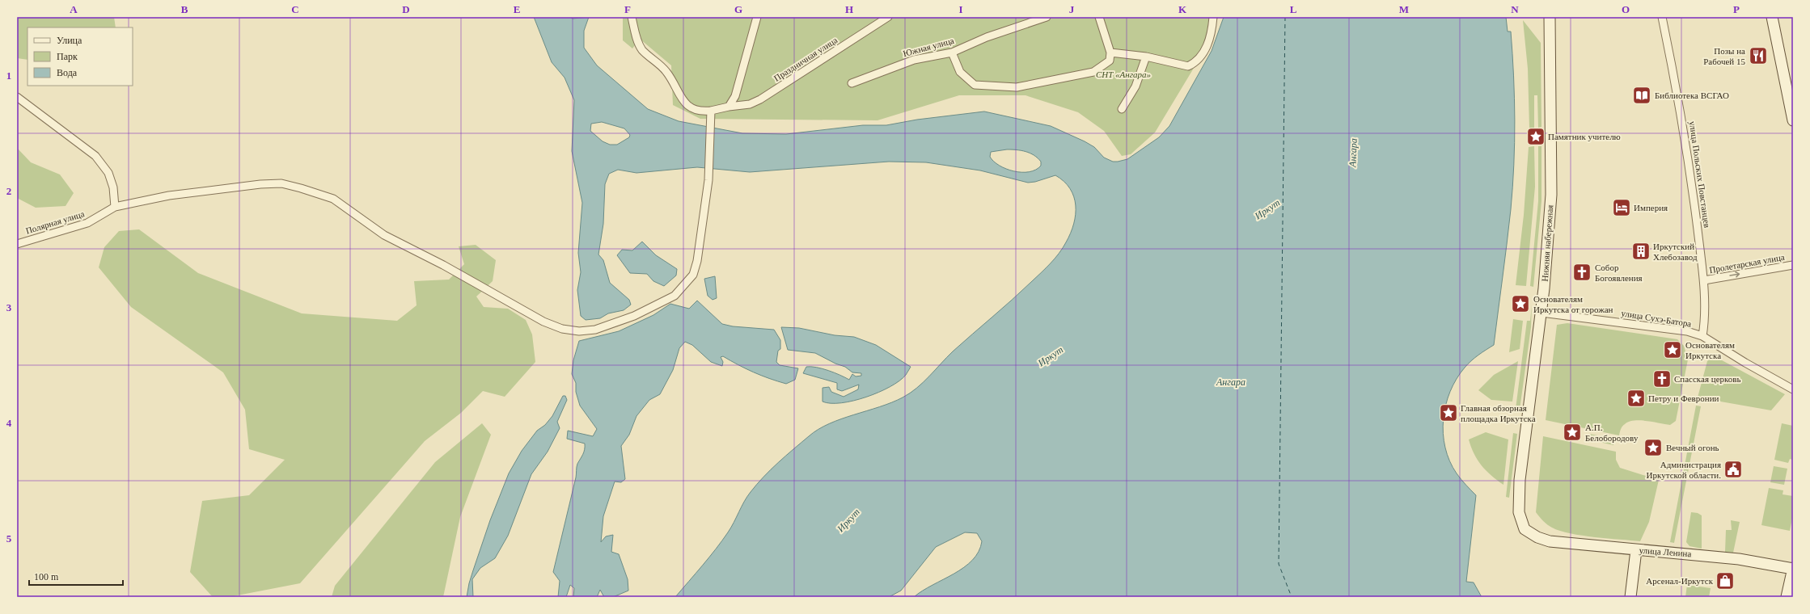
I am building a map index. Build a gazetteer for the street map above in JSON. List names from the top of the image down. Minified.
{"streets":{"main road":["Нижняя набережная","улица Ленина"],"street":["Южная улица","Праздничная улица","улица Польских Повстанцев","Полярная улица","Пролетарская улица","улица Сухэ-Батора"]},"crossings":[["Праздничная улица","Полярная улица"],["улица Польских Повстанцев","Пролетарская улица"],["улица Польских Повстанцев","улица Сухэ-Батора"],["Нижняя набережная","улица Сухэ-Батора"],["Нижняя набережная","улица Ленина"]],"one_way":["Пролетарская улица"],"water":["Ангара","Иркут"],"parks":["СНТ «Ангара»"],"places":{"restaurant":["Позы на Рабочей 15"],"library":["Библиотека ВСГАО"],"place":["Памятник учителю","Основателям Иркутска от горожан","Основателям Иркутска","Петру и Февронии","Главная обзорная площадка Иркутска","А.П. Белобородову","Вечный огонь"],"hotel":["Империя"],"building":["Иркутский Хлебозавод"],"church":["Собор Богоявления","Спасская церковь"],"public building":["Администрация Иркутской области."],"shop":["Арсенал-Иркутск"]},"legend":["Улица","Парк","Вода"],"scale_bar":"100 m","grid":{"columns":["A","B","C","D","E","F","G","H","I","J","K","L","M","N","O","P"],"rows":["1","2","3","4","5"]}}
